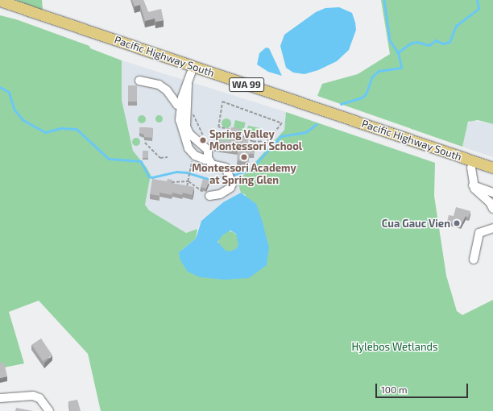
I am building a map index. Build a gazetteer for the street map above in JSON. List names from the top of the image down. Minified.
{"streets":{"main road":["Pacific Highway South","WA 99"]},"parks":["Hylebos Wetlands"],"places":["Spring Valley Montessori School","Montessori Academy at Spring Glen","Cua Gauc Vien"],"scale_bar":"100 m"}
